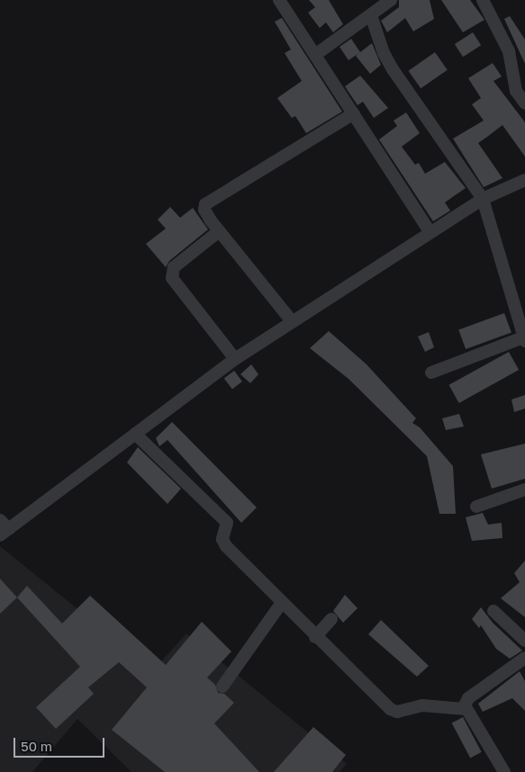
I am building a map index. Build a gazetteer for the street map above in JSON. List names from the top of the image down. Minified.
{"scale_bar":"50 m"}
